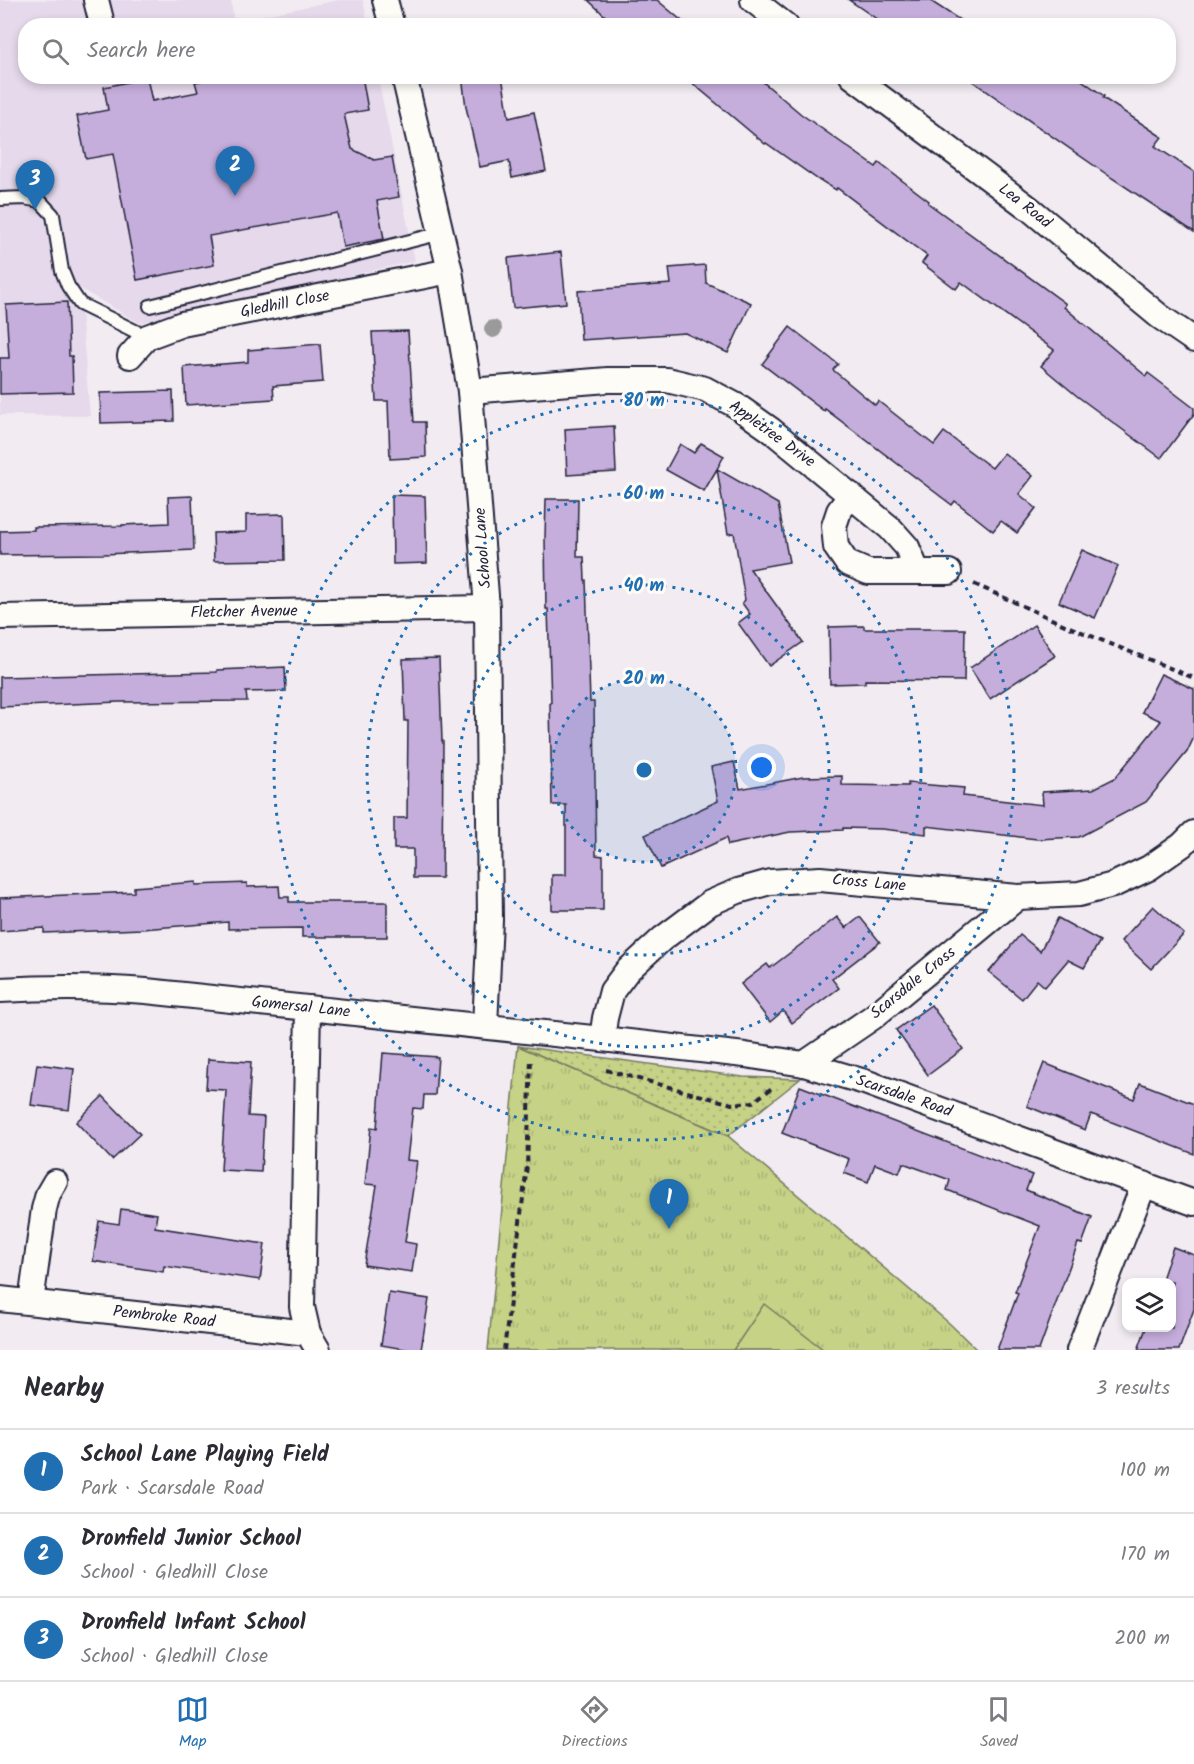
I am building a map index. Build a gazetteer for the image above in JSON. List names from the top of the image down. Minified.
{"streets":{"street":["Lea Road","Gledhill Close","Appletree Drive","School Lane","Fletcher Avenue","Cross Lane","Scarsdale Cross","Gomersal Lane","Scarsdale Road","Pembroke Road"]},"crossings":[["Gledhill Close","School Lane"],["Appletree Drive","School Lane"],["School Lane","Fletcher Avenue"],["School Lane","Gomersal Lane"],["Cross Lane","Scarsdale Cross"],["Cross Lane","Gomersal Lane"],["Cross Lane","Scarsdale Road"],["Scarsdale Cross","Scarsdale Road"],["Gomersal Lane","Scarsdale Road"]],"page":{"search":"Search here","pins":["2","3","1"],"heading":["Nearby","3 results"],"list":[{"mark":"1","name":"School Lane Playing Field","note":"Park · Scarsdale Road","value":"100 m"},{"mark":"2","name":"Dronfield Junior School","note":"School · Gledhill Close","value":"170 m"},{"mark":"3","name":"Dronfield Infant School","note":"School · Gledhill Close","value":"200 m"}],"nav":["Map","Directions","Saved"]},"rings":["80 m","60 m","40 m","20 m"]}
